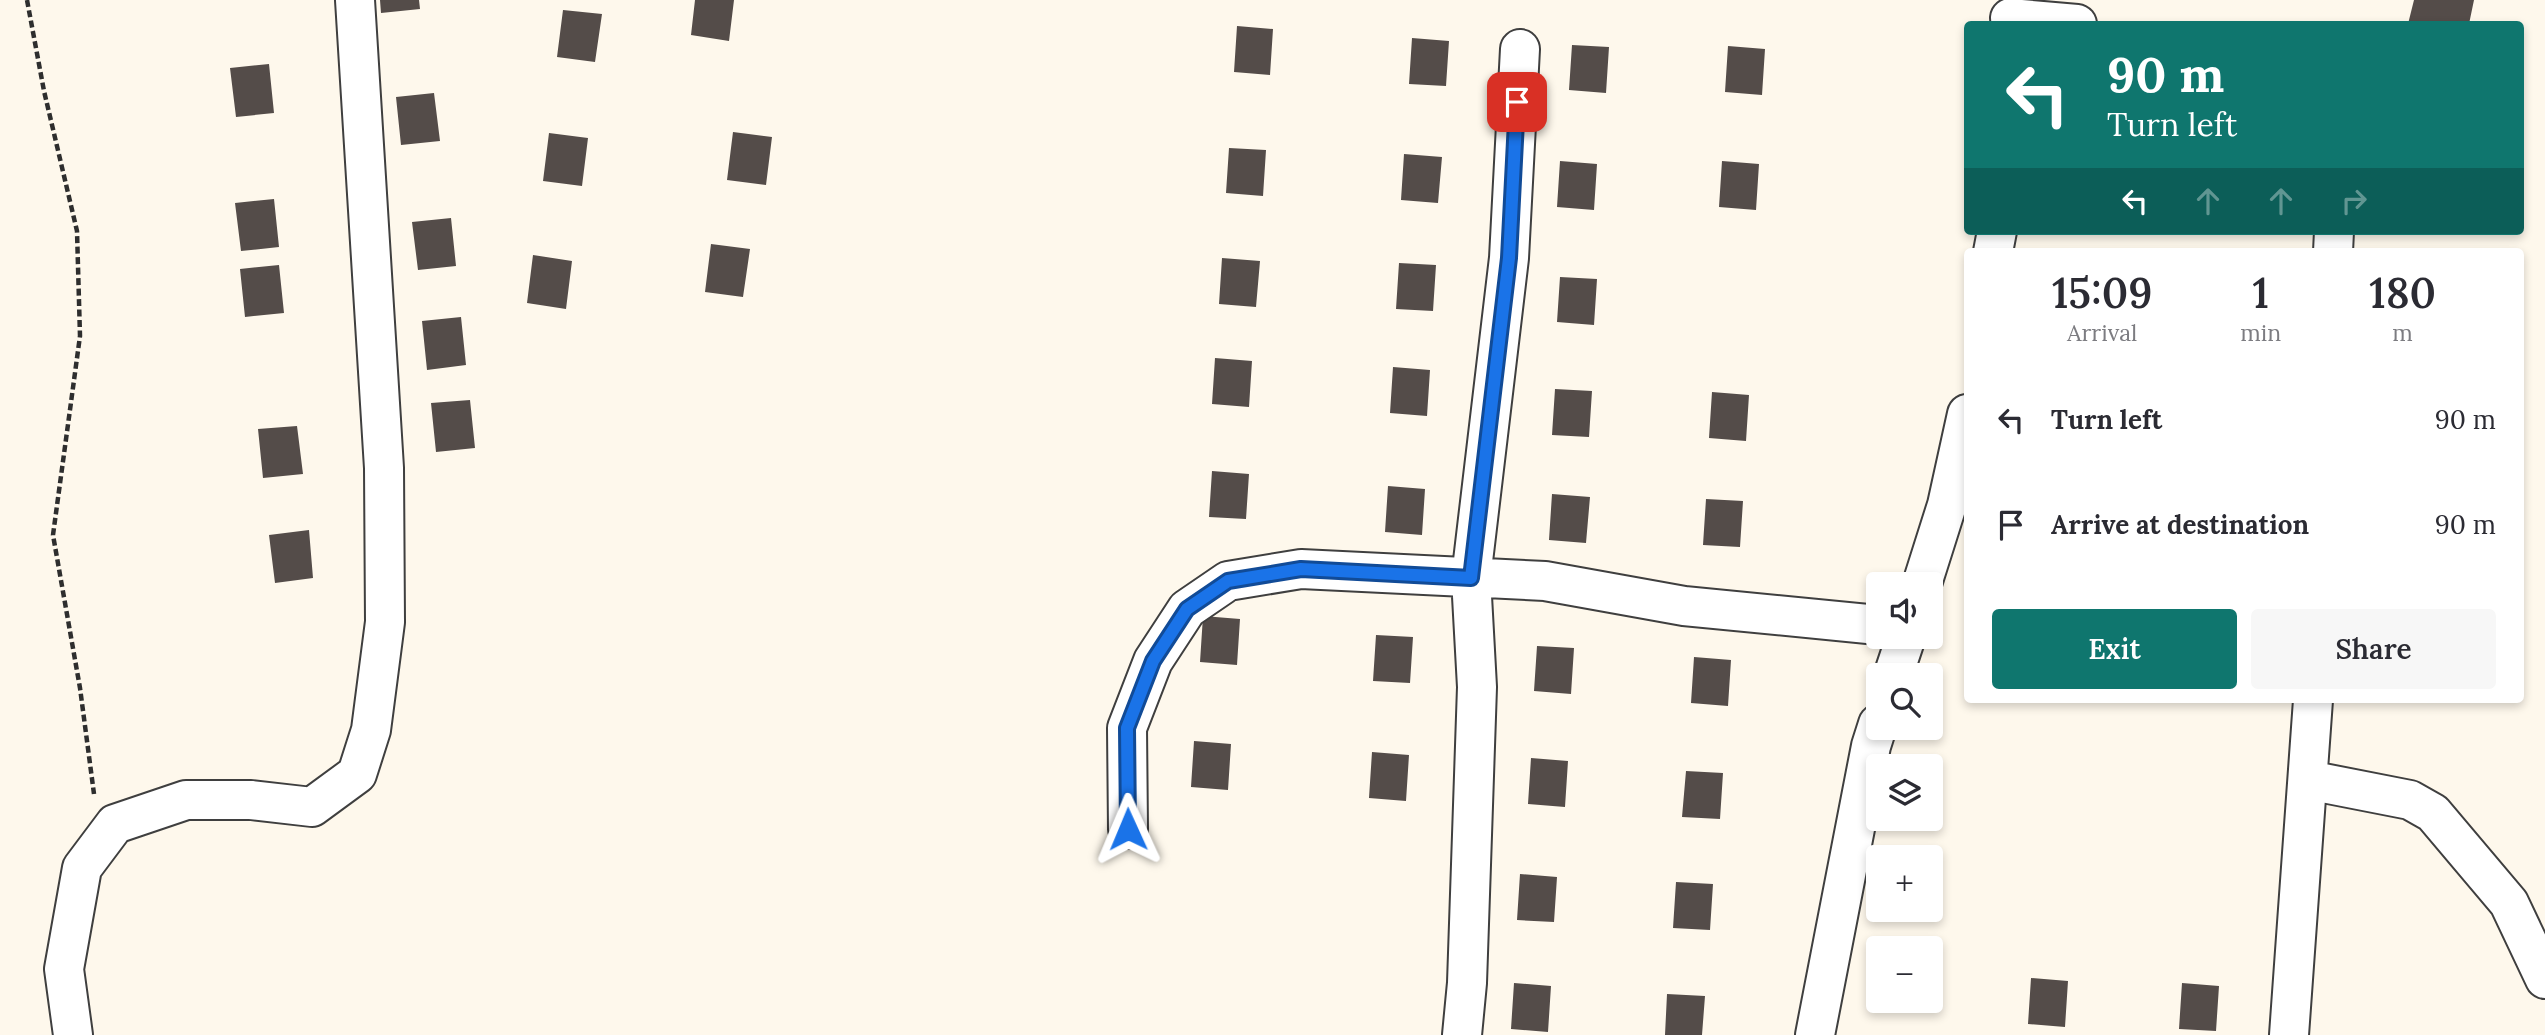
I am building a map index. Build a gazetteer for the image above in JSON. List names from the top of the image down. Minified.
{"page":{"turn":["90 m","Turn left"],"eta":["15:09","Arrival","1","min","180","m"],"list":[{"name":"Turn left","value":"90 m"},{"name":"Arrive at destination","value":"90 m"}],"map_buttons":["+","−"],"buttons":["Exit","Share"]}}
